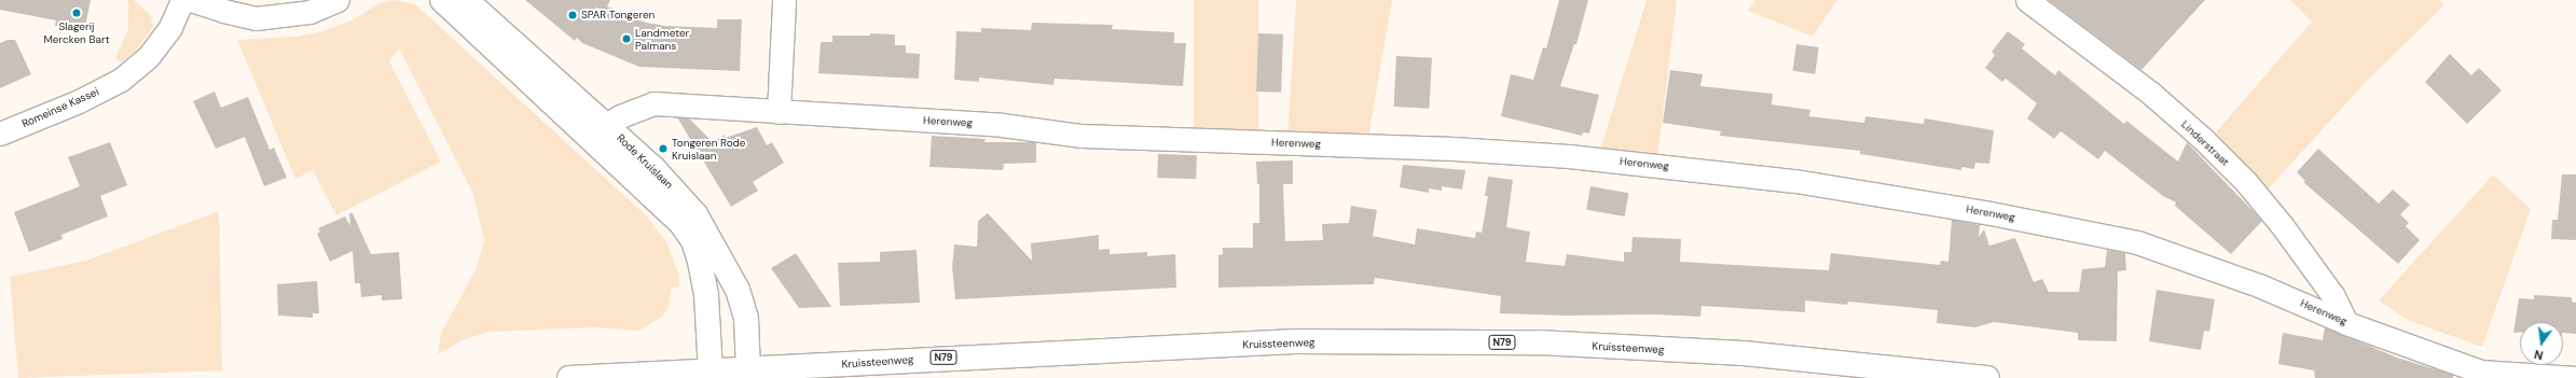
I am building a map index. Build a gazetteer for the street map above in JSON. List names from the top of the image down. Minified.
{"streets":{"main road":["Rode Kruislaan","N79","Kruissteenweg"],"street":["Romeinse Kassei","Herenweg","Linderstraat"]},"crossings":[["Herenweg","Linderstraat"],["Herenweg","Rode Kruislaan"],["Rode Kruislaan","Kruissteenweg"]],"places":["Slagerij Mercken Bart","SPAR Tongeren","Landmeter Palmans","Tongeren Rode Kruislaan"],"north":"bottom"}
